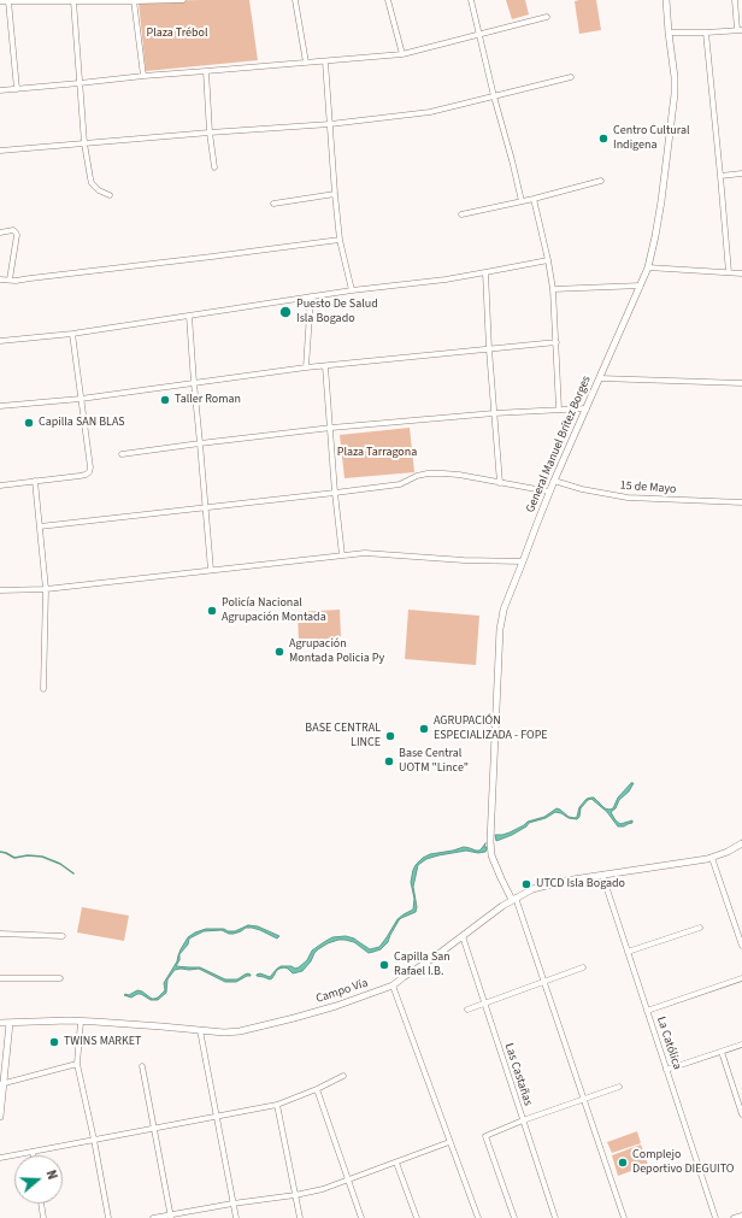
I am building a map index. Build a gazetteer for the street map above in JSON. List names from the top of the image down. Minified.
{"streets":{"street":["General Manuel Brítez Borges","15 de Mayo","Campo Vía","La Católica","Las Castañas"]},"crossings":[["General Manuel Brítez Borges","15 de Mayo"],["General Manuel Brítez Borges","Campo Vía"],["Campo Vía","La Católica"],["Campo Vía","Las Castañas"]],"parks":["Plaza Trébol","Plaza Tarragona"],"places":["Centro Cultural Indigena","Puesto De Salud Isla Bogado","Taller Roman","Capilla SAN BLAS","Policía Nacional Agrupación Montada","Agrupación Montada Policia Py","AGRUPACIÓN ESPECIALIZADA - FOPE","BASE CENTRAL LINCE","Base Central UOTM \"Lince\"","UTCD Isla Bogado","Capilla San Rafael I.B.","TWINS MARKET","Complejo Deportivo DIEGUITO"],"north":"right"}
